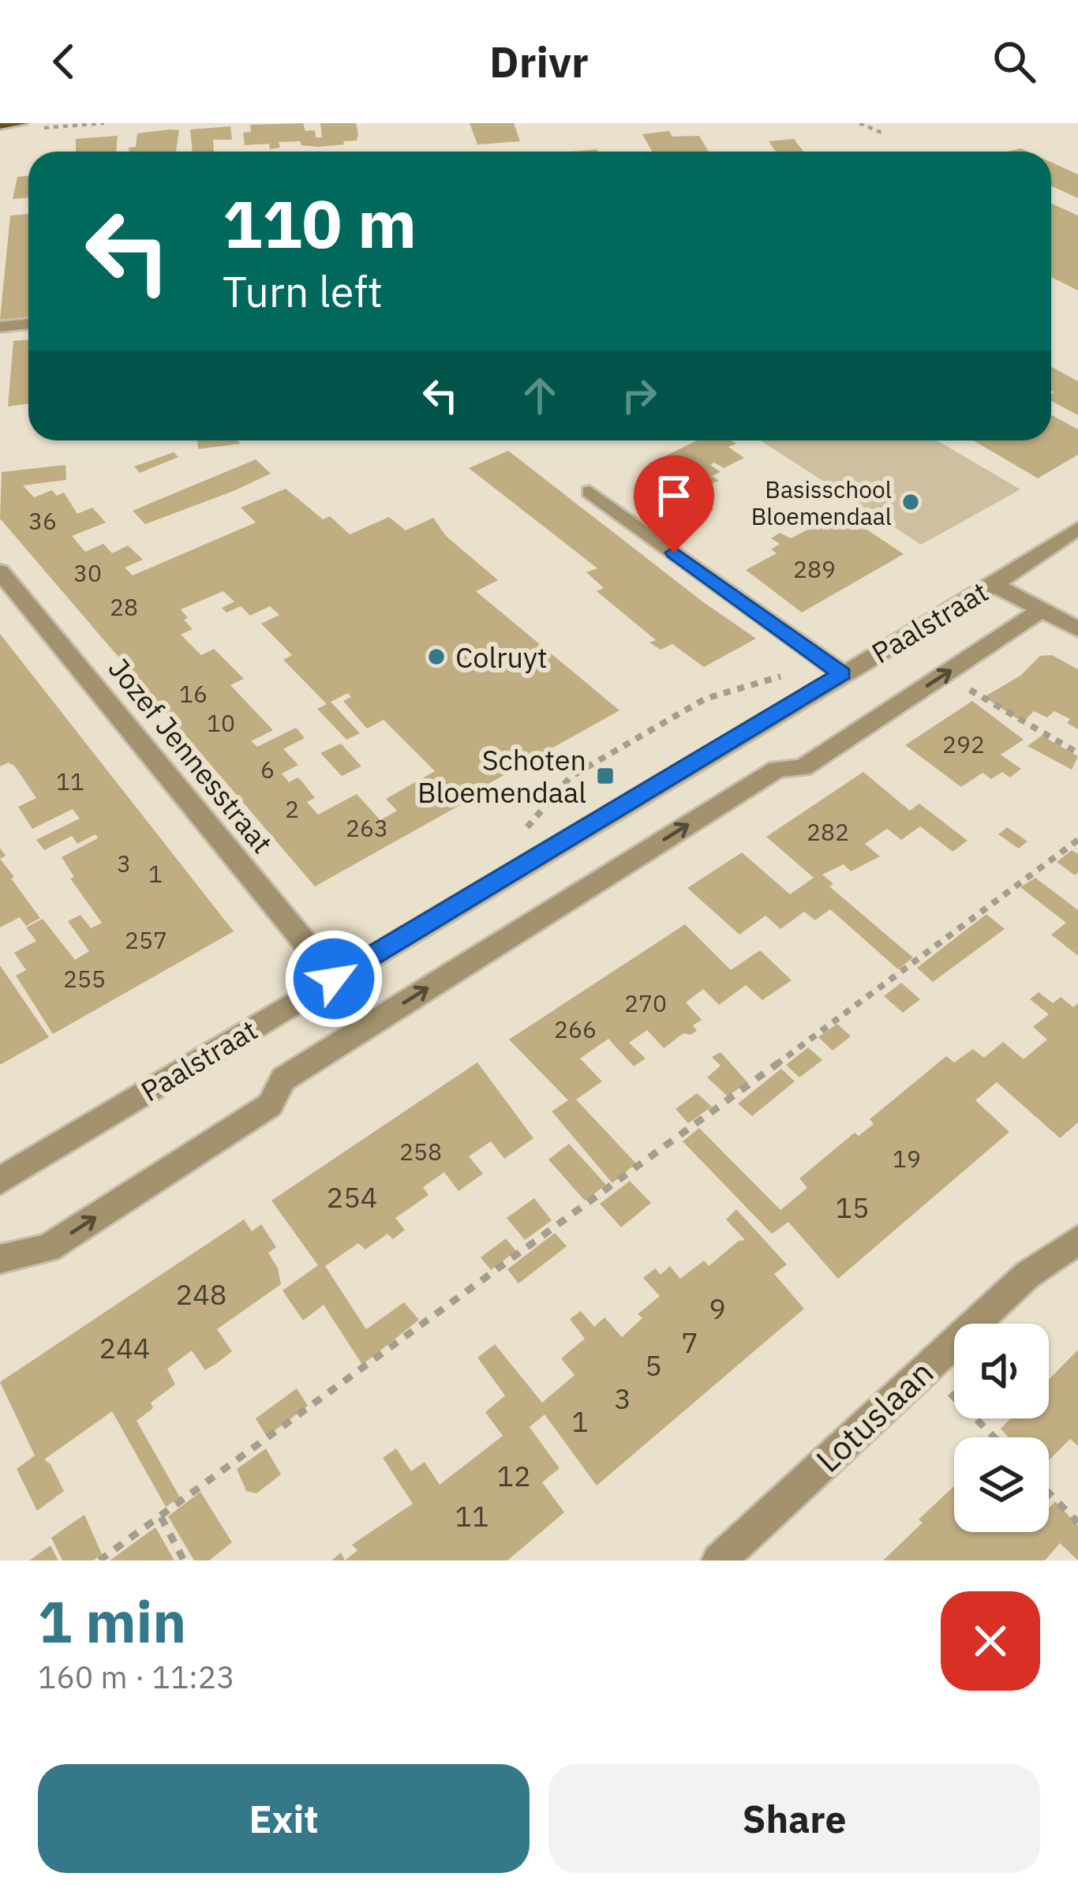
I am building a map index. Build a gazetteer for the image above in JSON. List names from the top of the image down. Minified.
{"streets":{"street":["Paalstraat","Jozef Jennesstraat","Lotuslaan"]},"crossings":[["Paalstraat","Jozef Jennesstraat"]],"places":{"other":["Basisschool Bloemendaal","Colruyt"],"transit":["Schoten Bloemendaal"]},"house_numbers":["36","289","30","28","16","10","292","6","11","2","263","282","3","1","257","255","270","266","258","19","254","15","248","9","7","244","5","3","1","12","11"],"page":{"header":"Drivr","turn":["110 m","Turn left"],"heading":["1 min","160 m · 11:23"],"buttons":["Exit","Share"]}}
